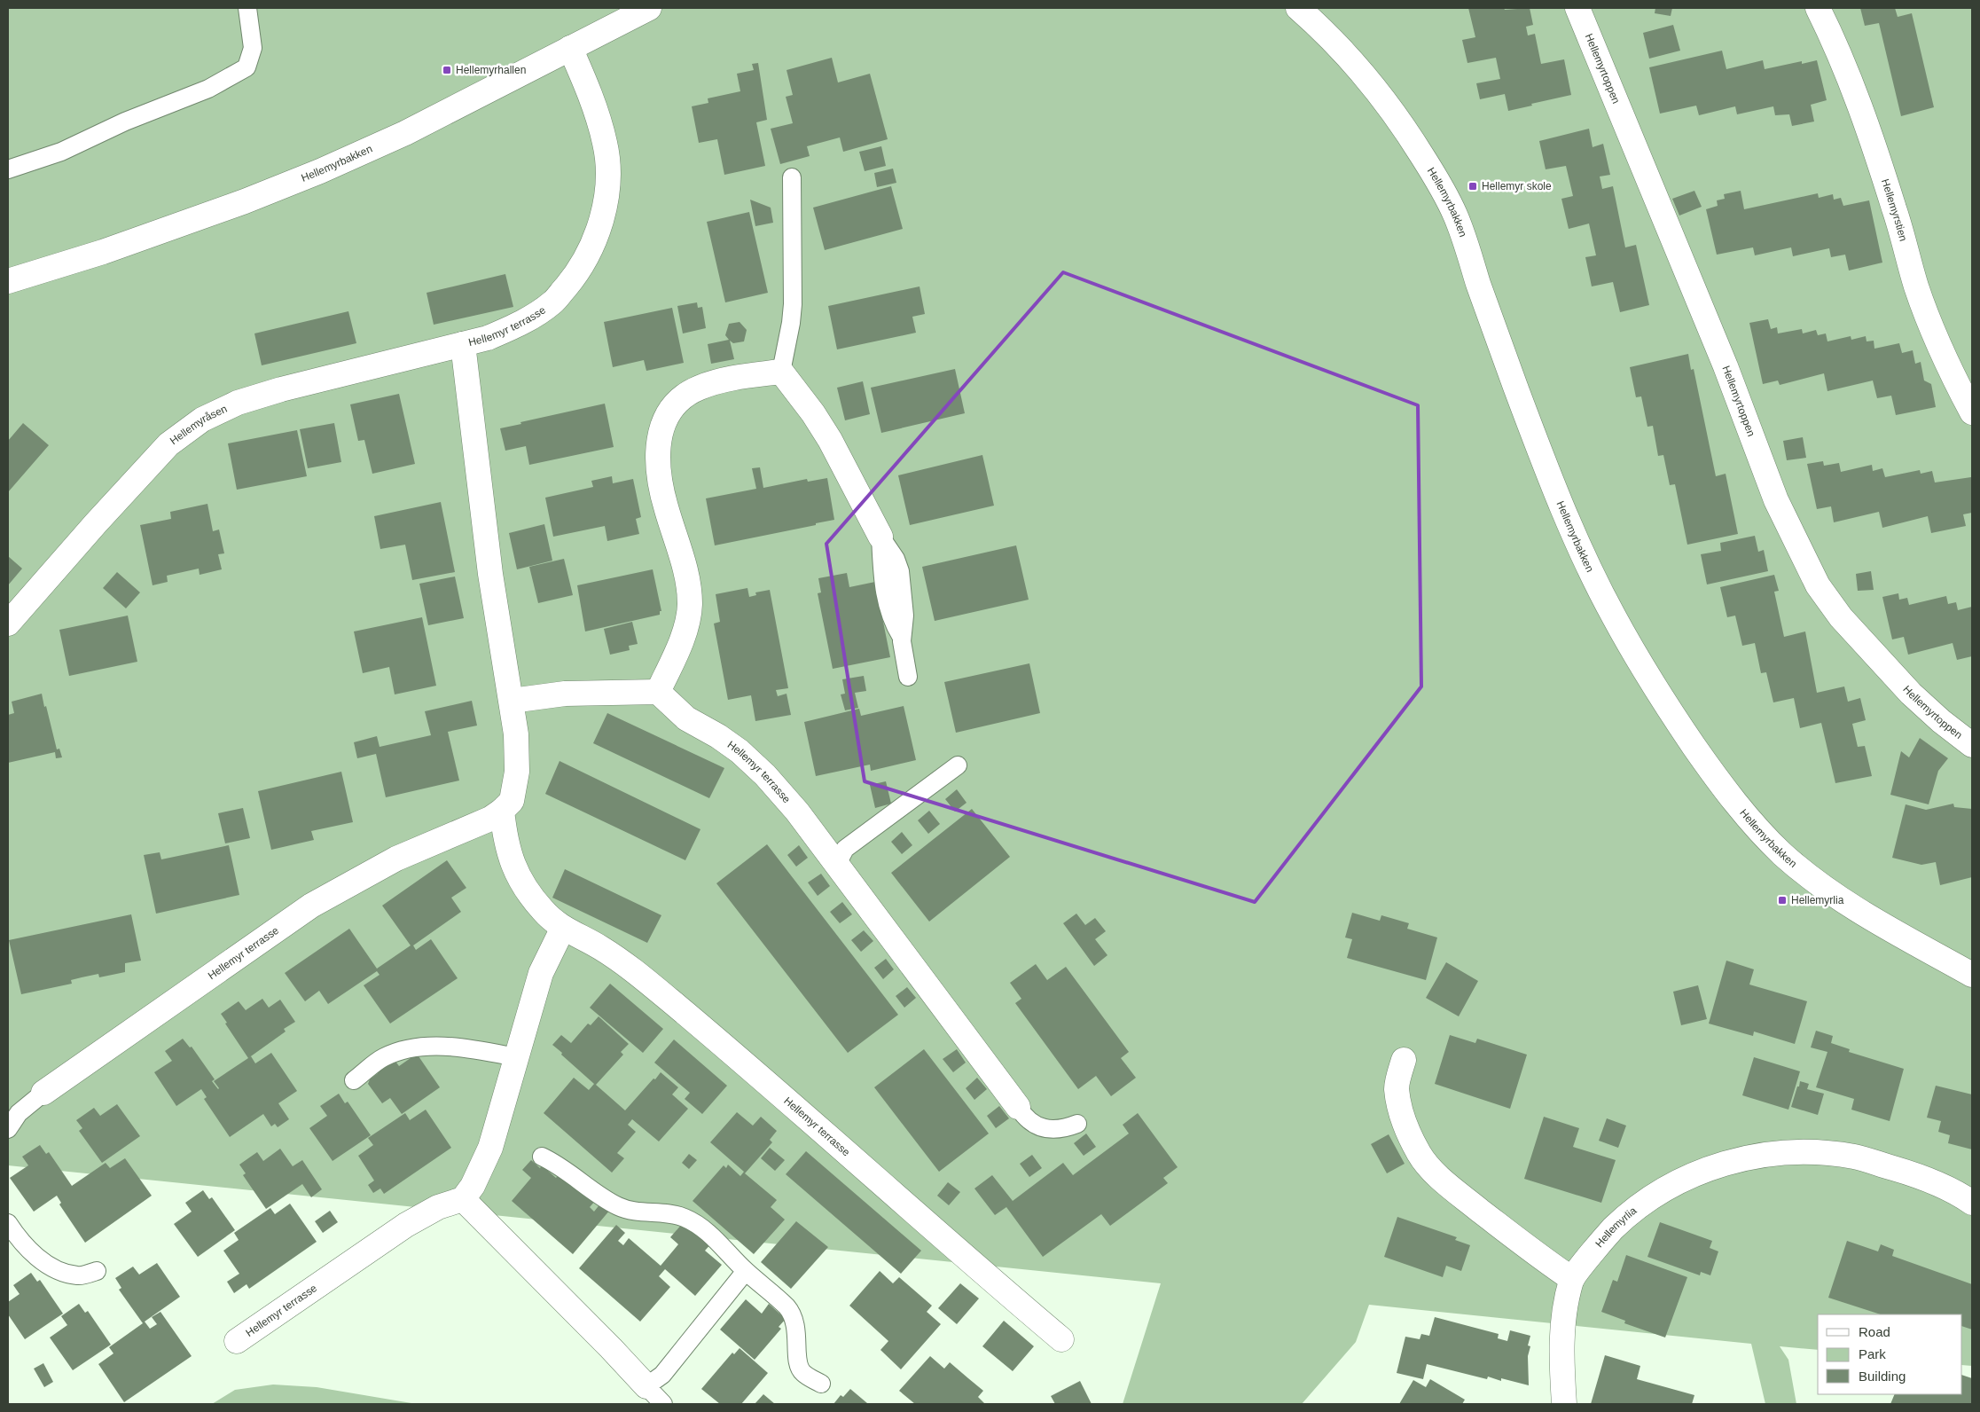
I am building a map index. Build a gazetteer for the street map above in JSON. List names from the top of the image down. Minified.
{"streets":{"street":["Hellemyrtoppen","Hellemyrbakken","Hellemyrstien","Hellemyr terrasse","Hellemyråsen","Hellemyrlia"]},"crossings":[["Hellemyrbakken","Hellemyr terrasse"],["Hellemyr terrasse","Hellemyråsen"]],"places":{"transit":["Hellemyrhallen","Hellemyr skole","Hellemyrlia"]},"legend":["Road","Park","Building"]}
